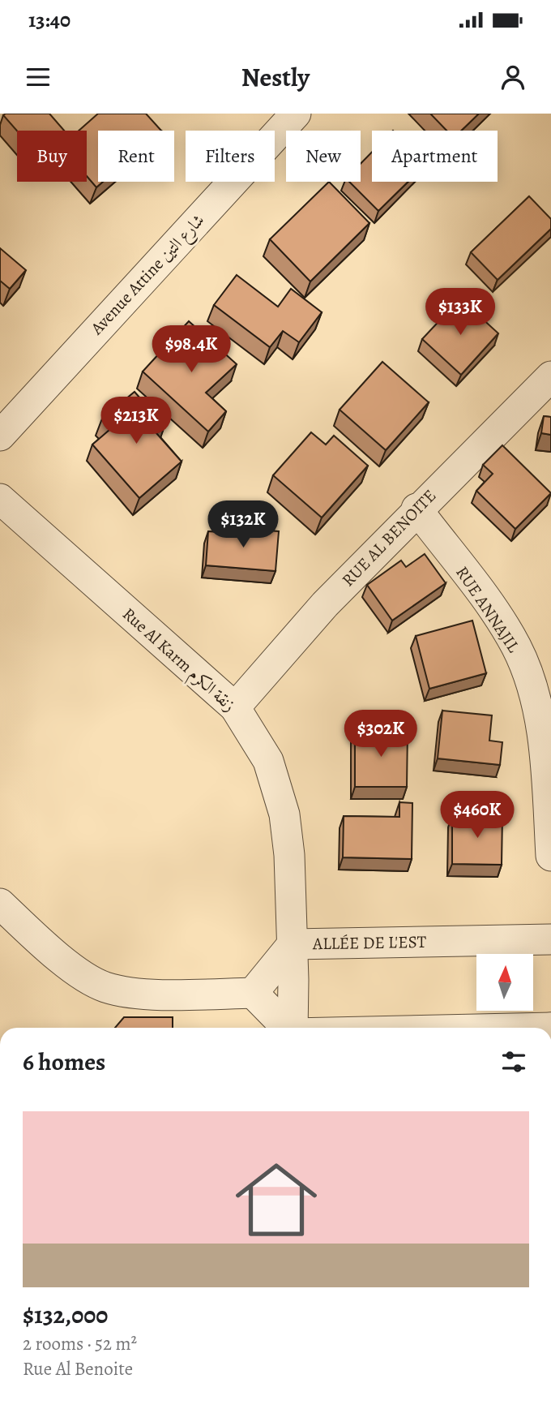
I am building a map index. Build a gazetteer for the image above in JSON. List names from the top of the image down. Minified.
{"streets":{"street":["Avenue Attine شارع التين","RUE AL BENOITE","RUE ANNAJIL","Rue Al Karm زنقة الكرم","ALLÉE DE L'EST"]},"crossings":[["RUE AL BENOITE","RUE ANNAJIL"],["RUE AL BENOITE","Rue Al Karm زنقة الكرم"],["Rue Al Karm زنقة الكرم","ALLÉE DE L'EST"]],"north":"top","page":{"status":"13:40","header":"Nestly","chip":["Buy","Rent","Filters","New","Apartment"],"price":["$133K","$98.4K","$213K","$132K","$302K","$460K"],"heading":"6 homes","list":[{"name":"$132,000","note":"2 rooms · 52 m² · Rue Al Benoite"}]}}
